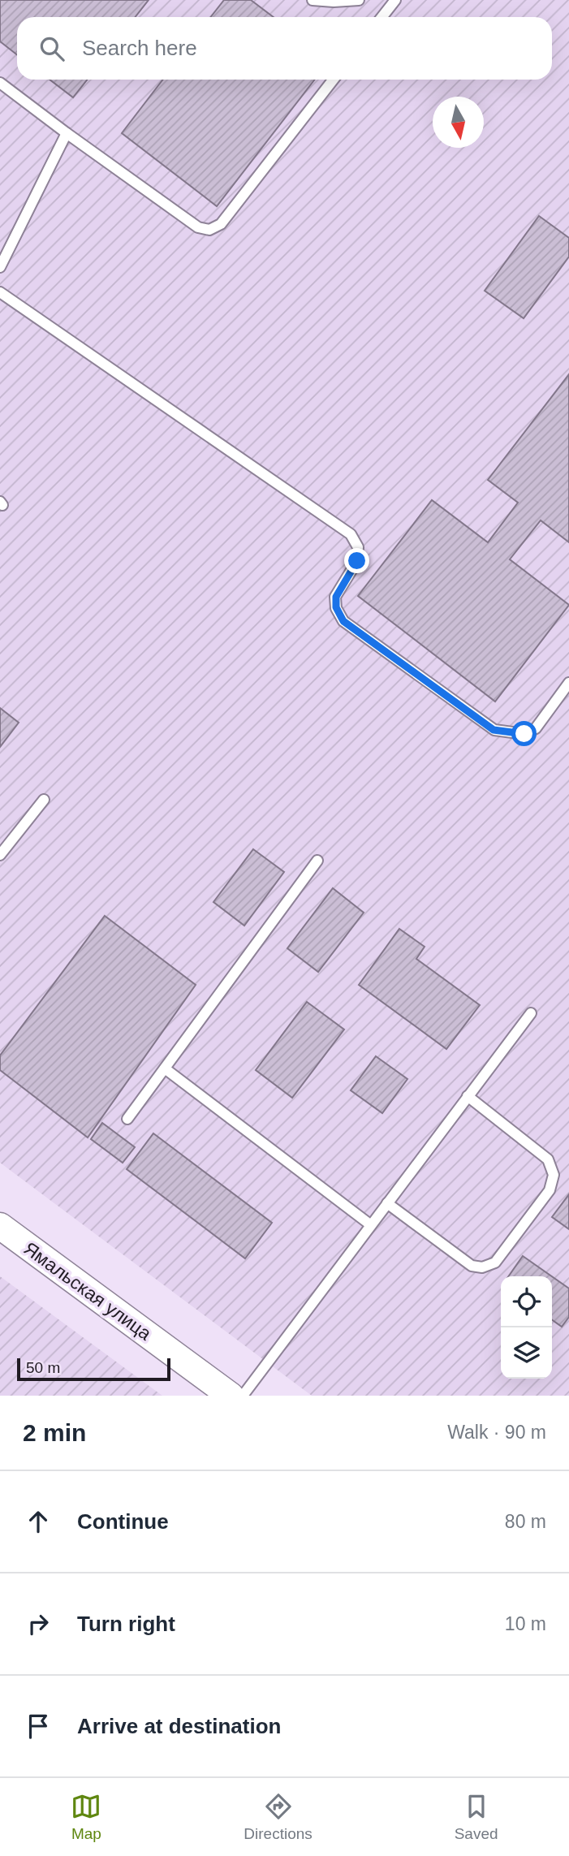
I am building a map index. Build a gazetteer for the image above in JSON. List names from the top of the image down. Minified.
{"streets":{"street":["Ямальская улица"]},"scale_bar":"50 m","north":"bottom","page":{"search":"Search here","scale":"50 m","heading":["2 min","Walk · 90 m"],"list":[["Continue","80 m"],["Turn right","10 m"],"Arrive at destination"],"nav":["Map","Directions","Saved"]}}
